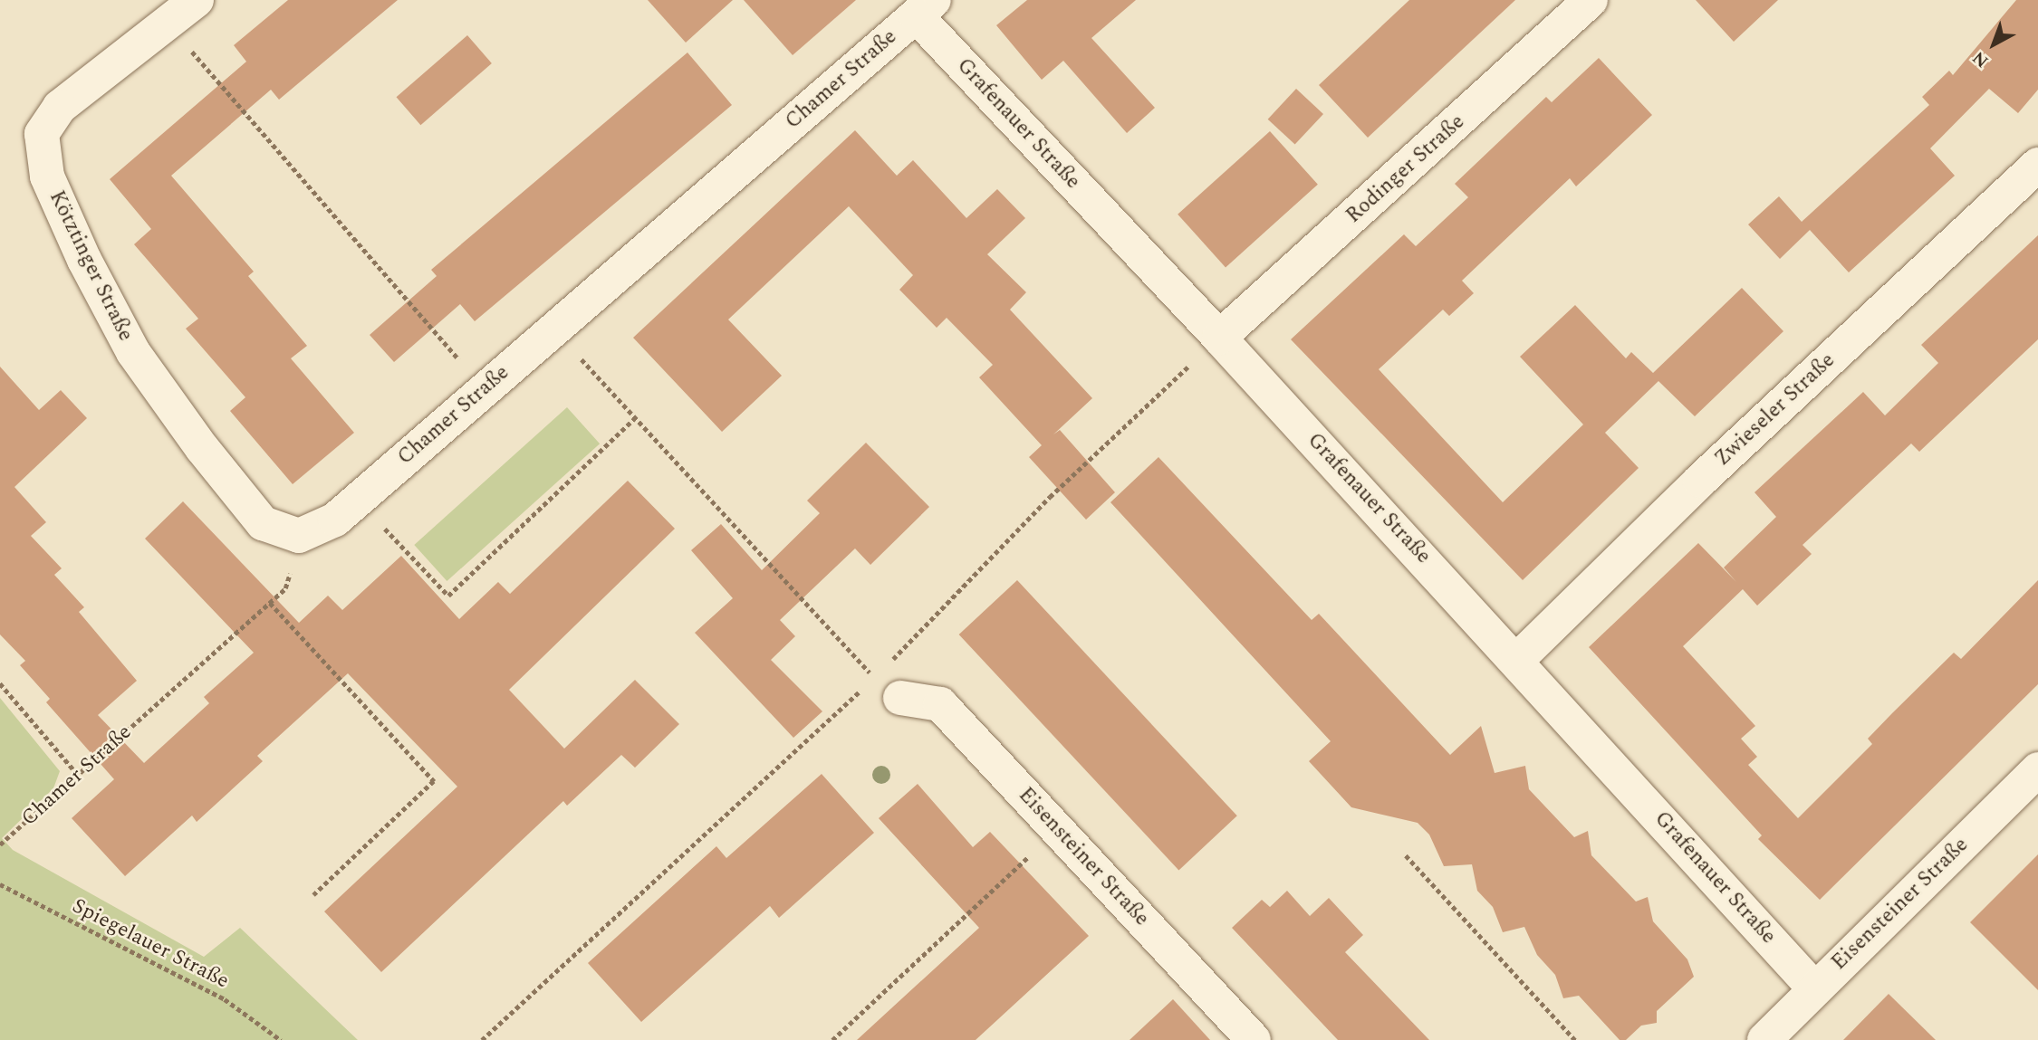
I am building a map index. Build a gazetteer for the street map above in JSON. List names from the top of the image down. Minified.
{"streets":{"street":["Chamer Straße","Grafenauer Straße","Rodinger Straße","Kötztinger Straße","Zwieseler Straße","Eisensteiner Straße"],"path":["Spiegelauer Straße"]},"crossings":[["Chamer Straße","Grafenauer Straße"],["Chamer Straße","Kötztinger Straße"],["Grafenauer Straße","Rodinger Straße"],["Grafenauer Straße","Zwieseler Straße"],["Grafenauer Straße","Eisensteiner Straße"]],"north":"bottom left"}
